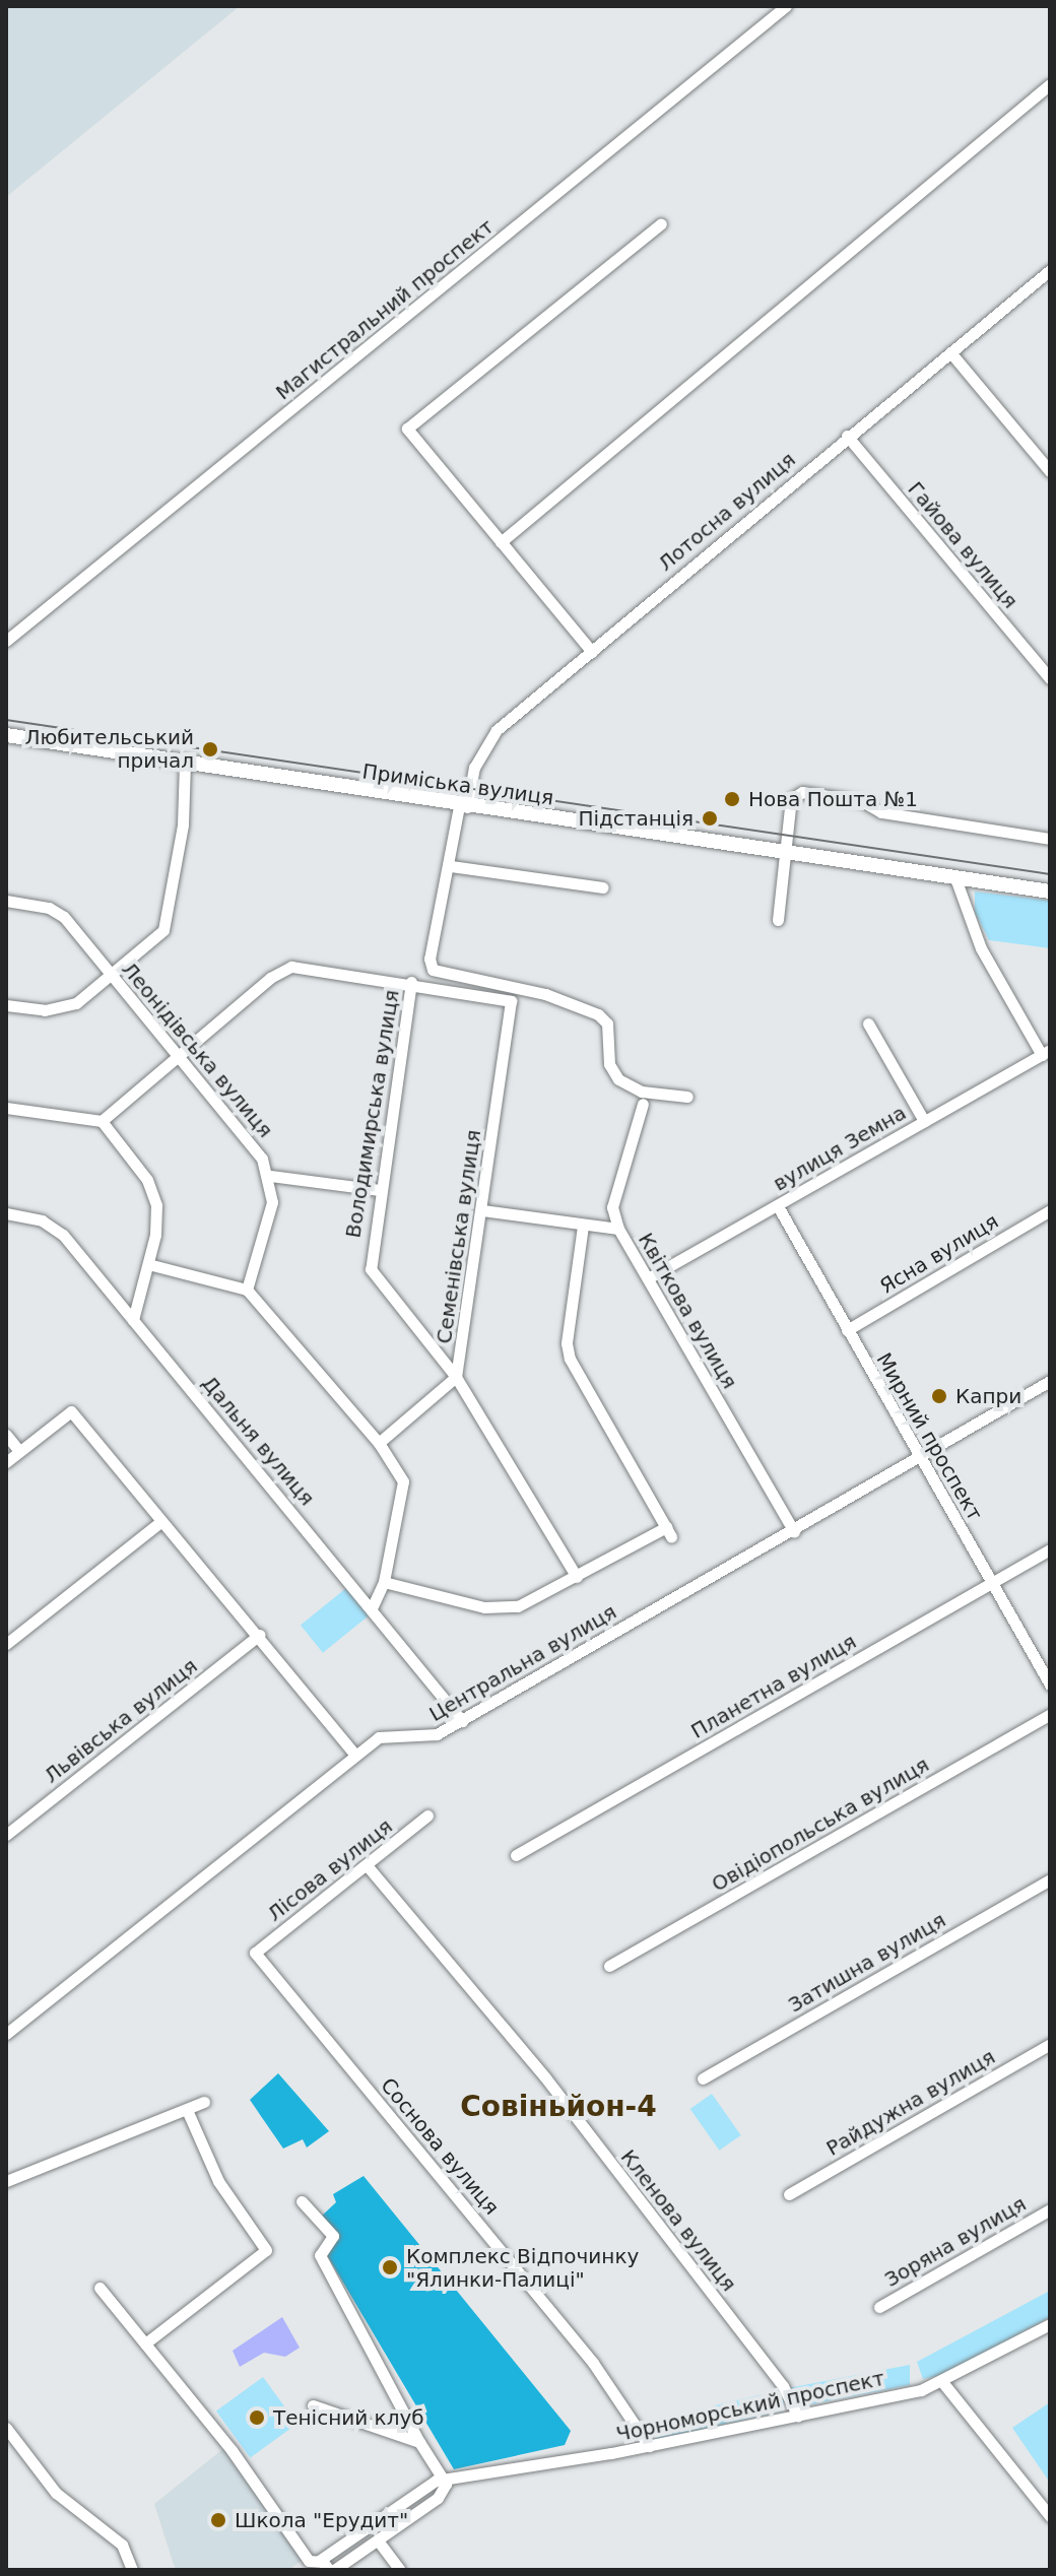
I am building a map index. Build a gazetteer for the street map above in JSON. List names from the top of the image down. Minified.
{"streets":{"street":["Магистральний проспект","Лотосна вулиця","Гайова вулиця","Приміська вулиця","Леонідівська вулиця","Володимирська вулиця","вулиця Земна","Семенівська вулиця","Ясна вулиця","Квіткова вулиця","Мирний проспект","Дальня вулиця","Центральна вулиця","Планетна вулиця","Львівська вулиця","Овідіопольська вулиця","Лісова вулиця","Затишна вулиця","Райдужна вулиця","Соснова вулиця","Кленова вулиця","Зоряна вулиця","Чорноморський проспект"]},"crossings":[["Лотосна вулиця","Гайова вулиця"],["Лотосна вулиця","Приміська вулиця"],["Володимирська вулиця","Семенівська вулиця"],["вулиця Земна","Квіткова вулиця"],["вулиця Земна","Мирний проспект"],["Семенівська вулиця","Квіткова вулиця"],["Ясна вулиця","Мирний проспект"],["Квіткова вулиця","Центральна вулиця"],["Мирний проспект","Центральна вулиця"],["Мирний проспект","Планетна вулиця"],["Дальня вулиця","Центральна вулиця"],["Лісова вулиця","Соснова вулиця"],["Лісова вулиця","Кленова вулиця"],["Соснова вулиця","Чорноморський проспект"],["Кленова вулиця","Чорноморський проспект"]],"districts":["Совіньйон-4"],"places":["Любительський причал","Нова Пошта №1","Підстанція","Капри","Комплекс Відпочинку \"Ялинки-Палиці\"","Тенісний клуб","Школа \"Ерудит\""]}
